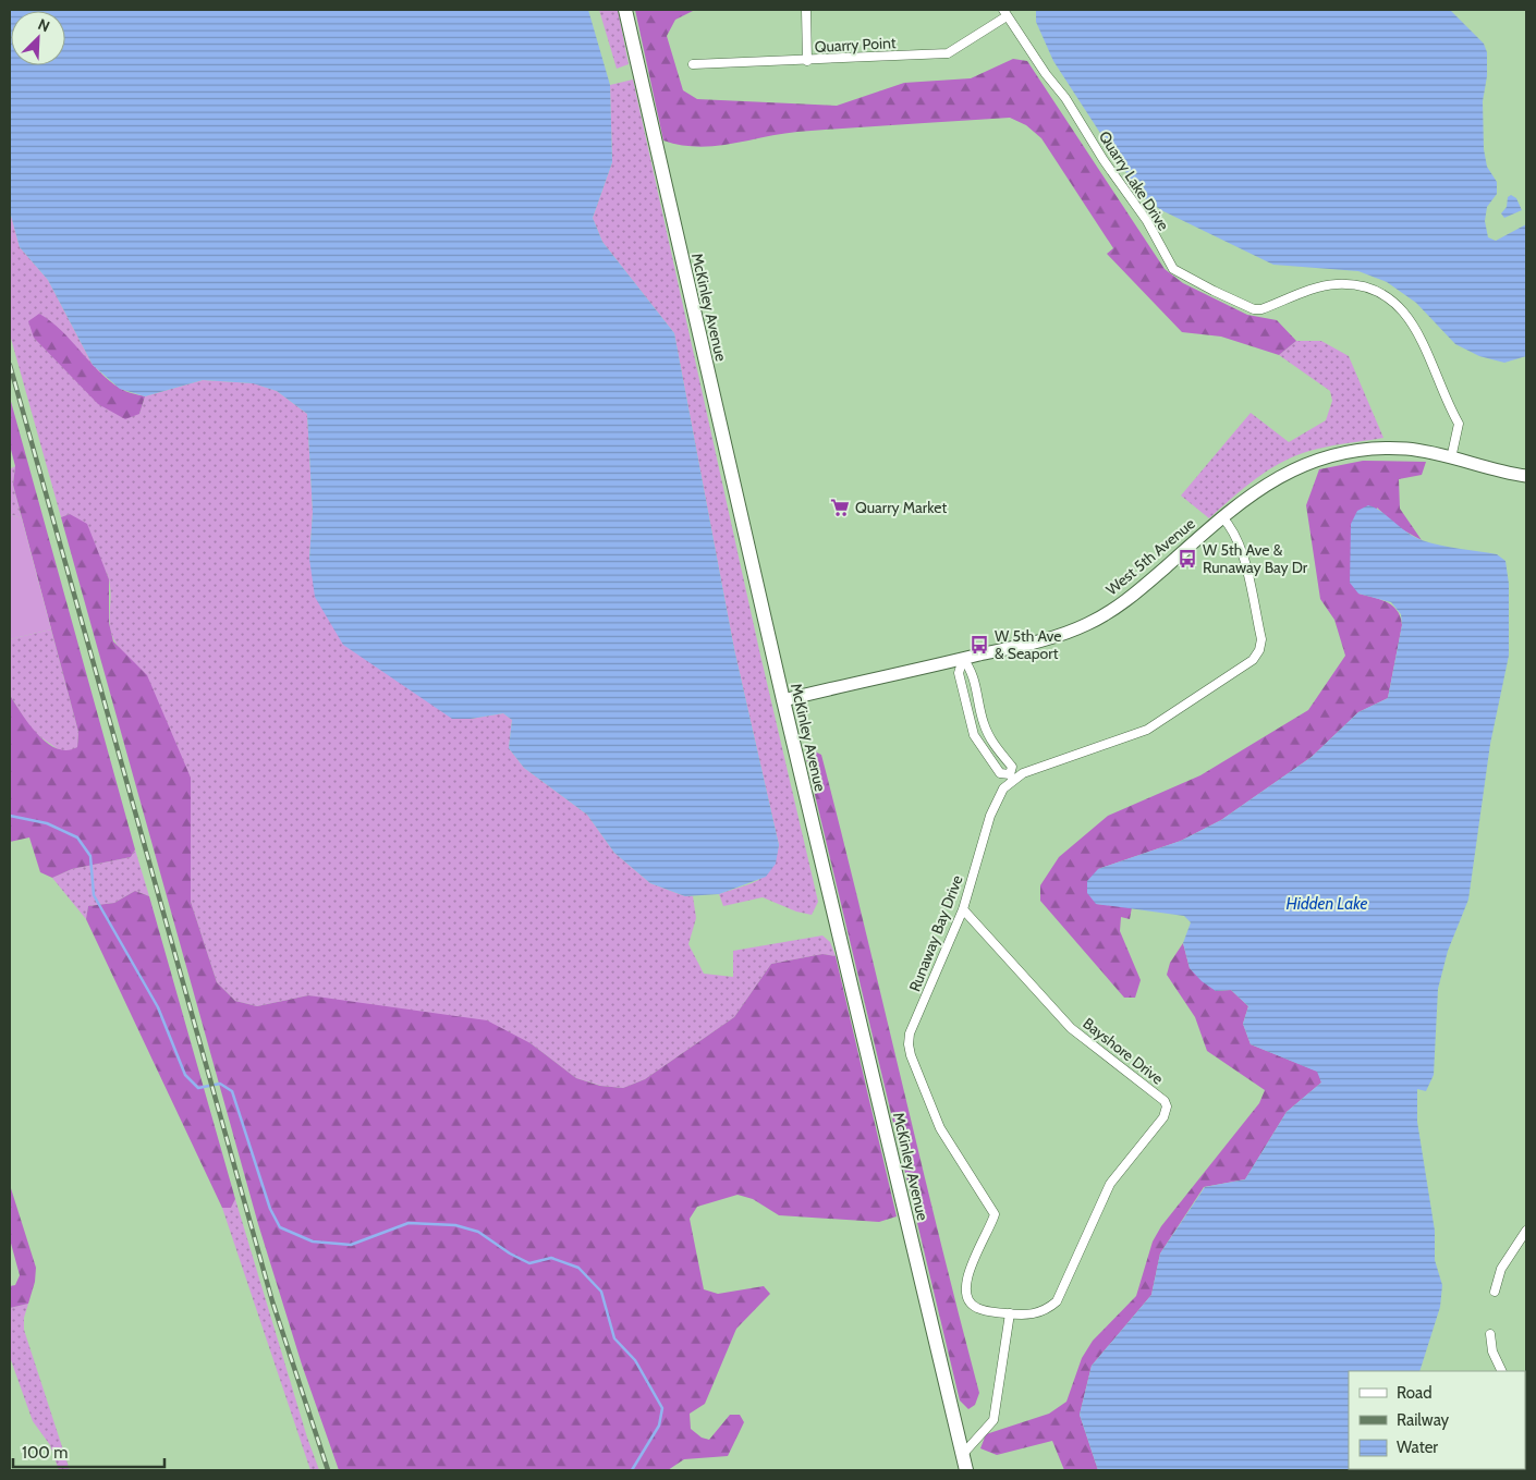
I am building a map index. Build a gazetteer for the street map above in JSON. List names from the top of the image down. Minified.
{"streets":{"main road":["McKinley Avenue","West 5th Avenue"],"street":["Quarry Point","Quarry Lake Drive","Runaway Bay Drive","Bayshore Drive"]},"crossings":[["Quarry Point","Quarry Lake Drive"],["Quarry Lake Drive","West 5th Avenue"],["McKinley Avenue","West 5th Avenue"],["West 5th Avenue","Runaway Bay Drive"],["Runaway Bay Drive","Bayshore Drive"]],"water":["Hidden Lake"],"places":{"supermarket":["Quarry Market"],"bus stop":["W 5th Ave & Runaway Bay Dr","W 5th Ave & Seaport"]},"legend":["Road","Railway","Water"],"scale_bar":"100 m","north":"top right"}
